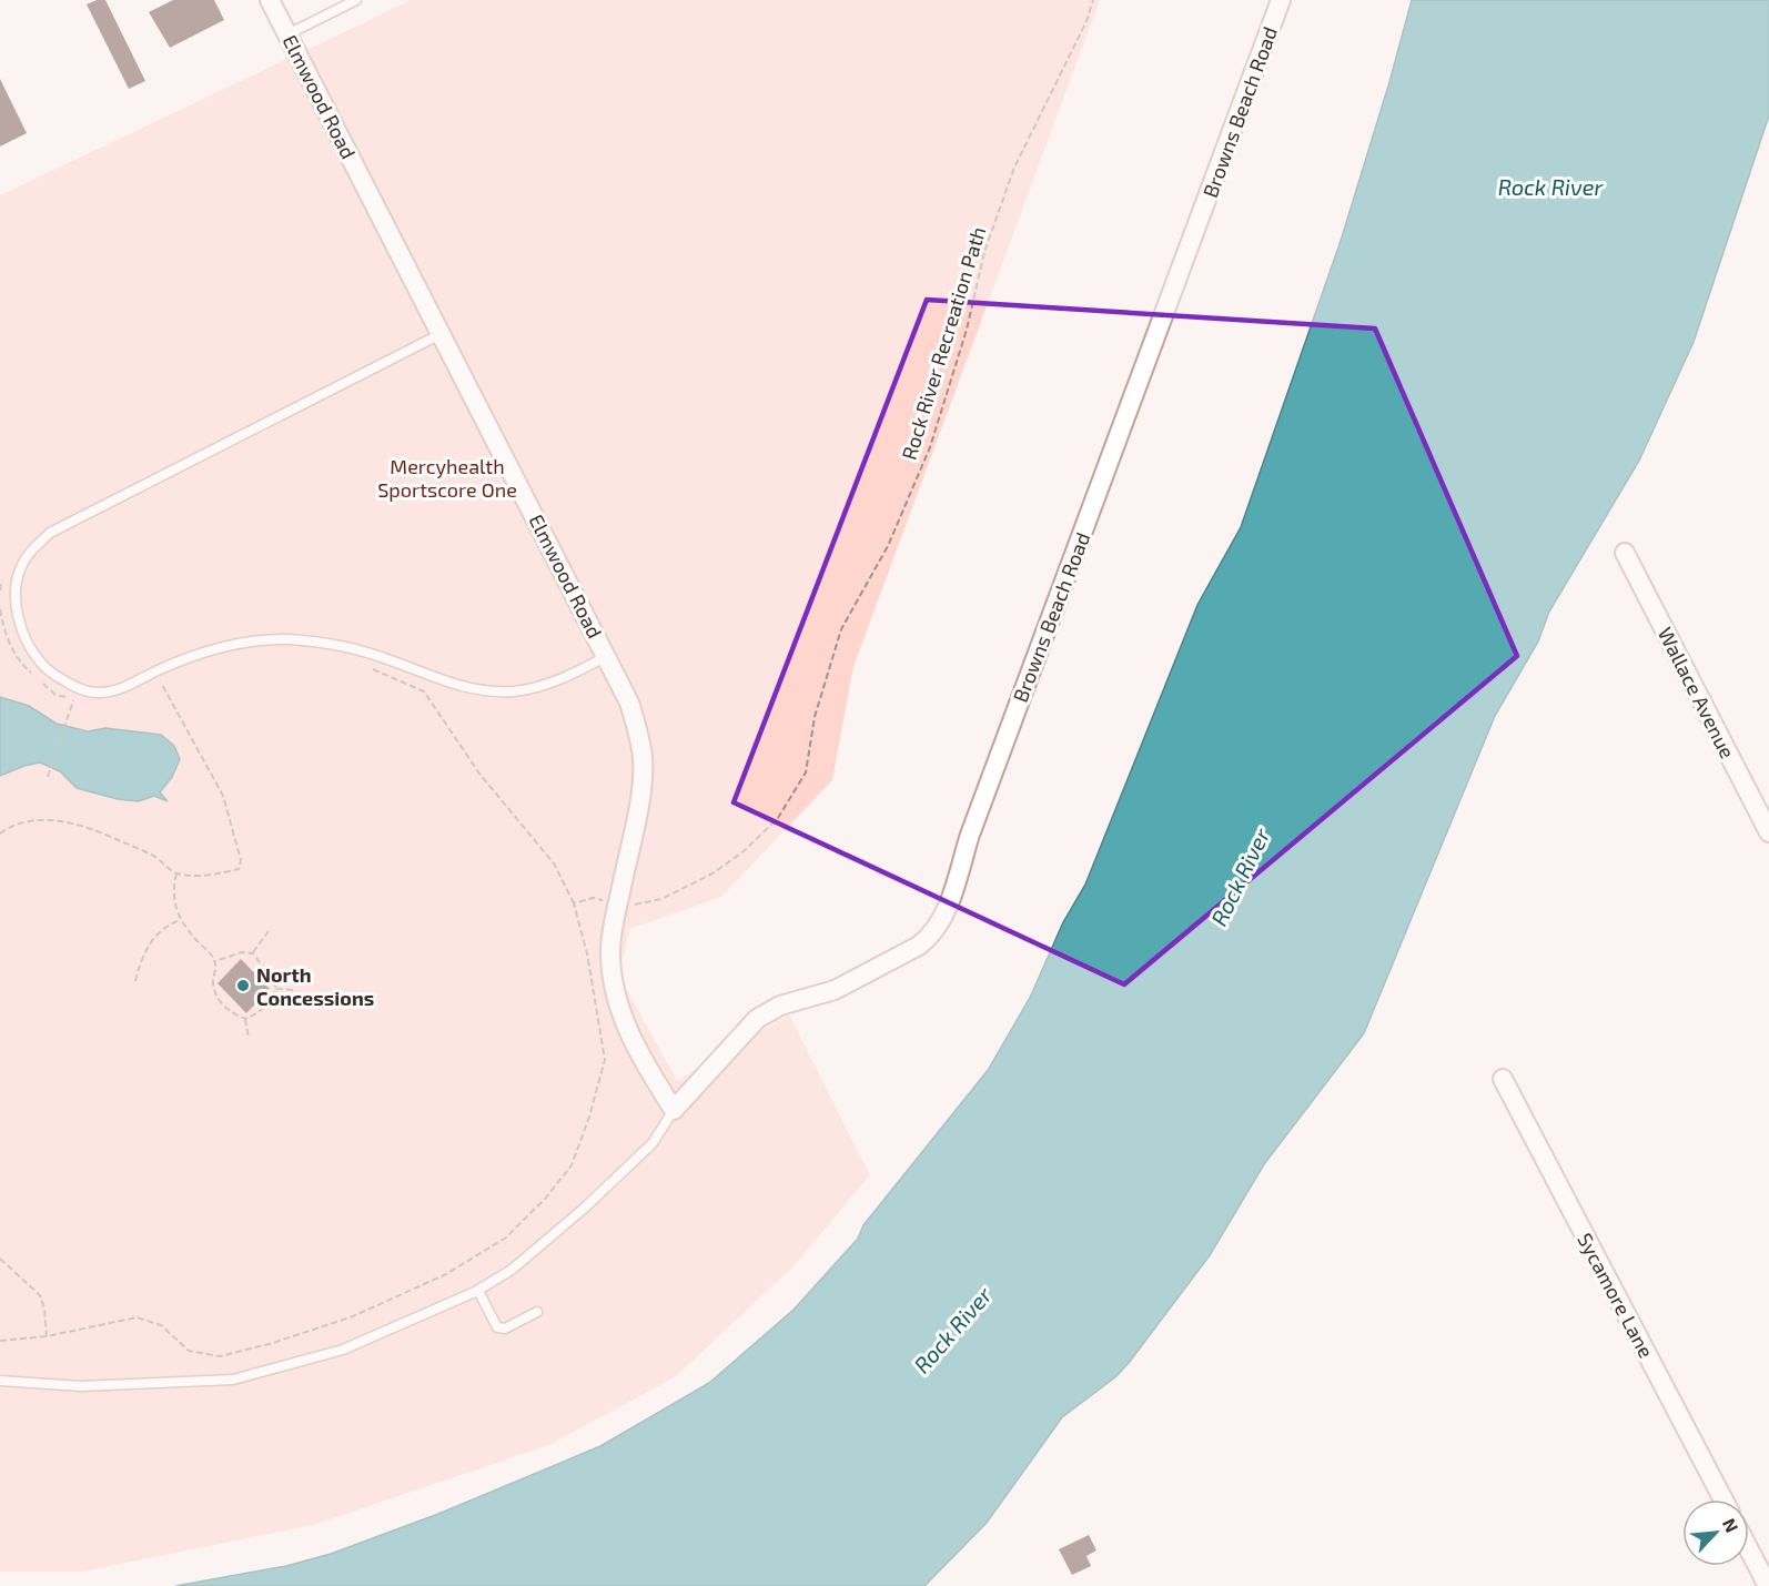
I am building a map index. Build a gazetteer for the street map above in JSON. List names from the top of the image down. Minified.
{"streets":{"street":["Elmwood Road","Browns Beach Road","Wallace Avenue","Sycamore Lane"],"path":["Rock River Recreation Path"]},"crossings":[["Elmwood Road","Browns Beach Road"],["Elmwood Road","Rock River Recreation Path"]],"water":["Rock River"],"parks":["Mercyhealth Sportscore One"],"places":["North Concessions"],"north":"top right"}
